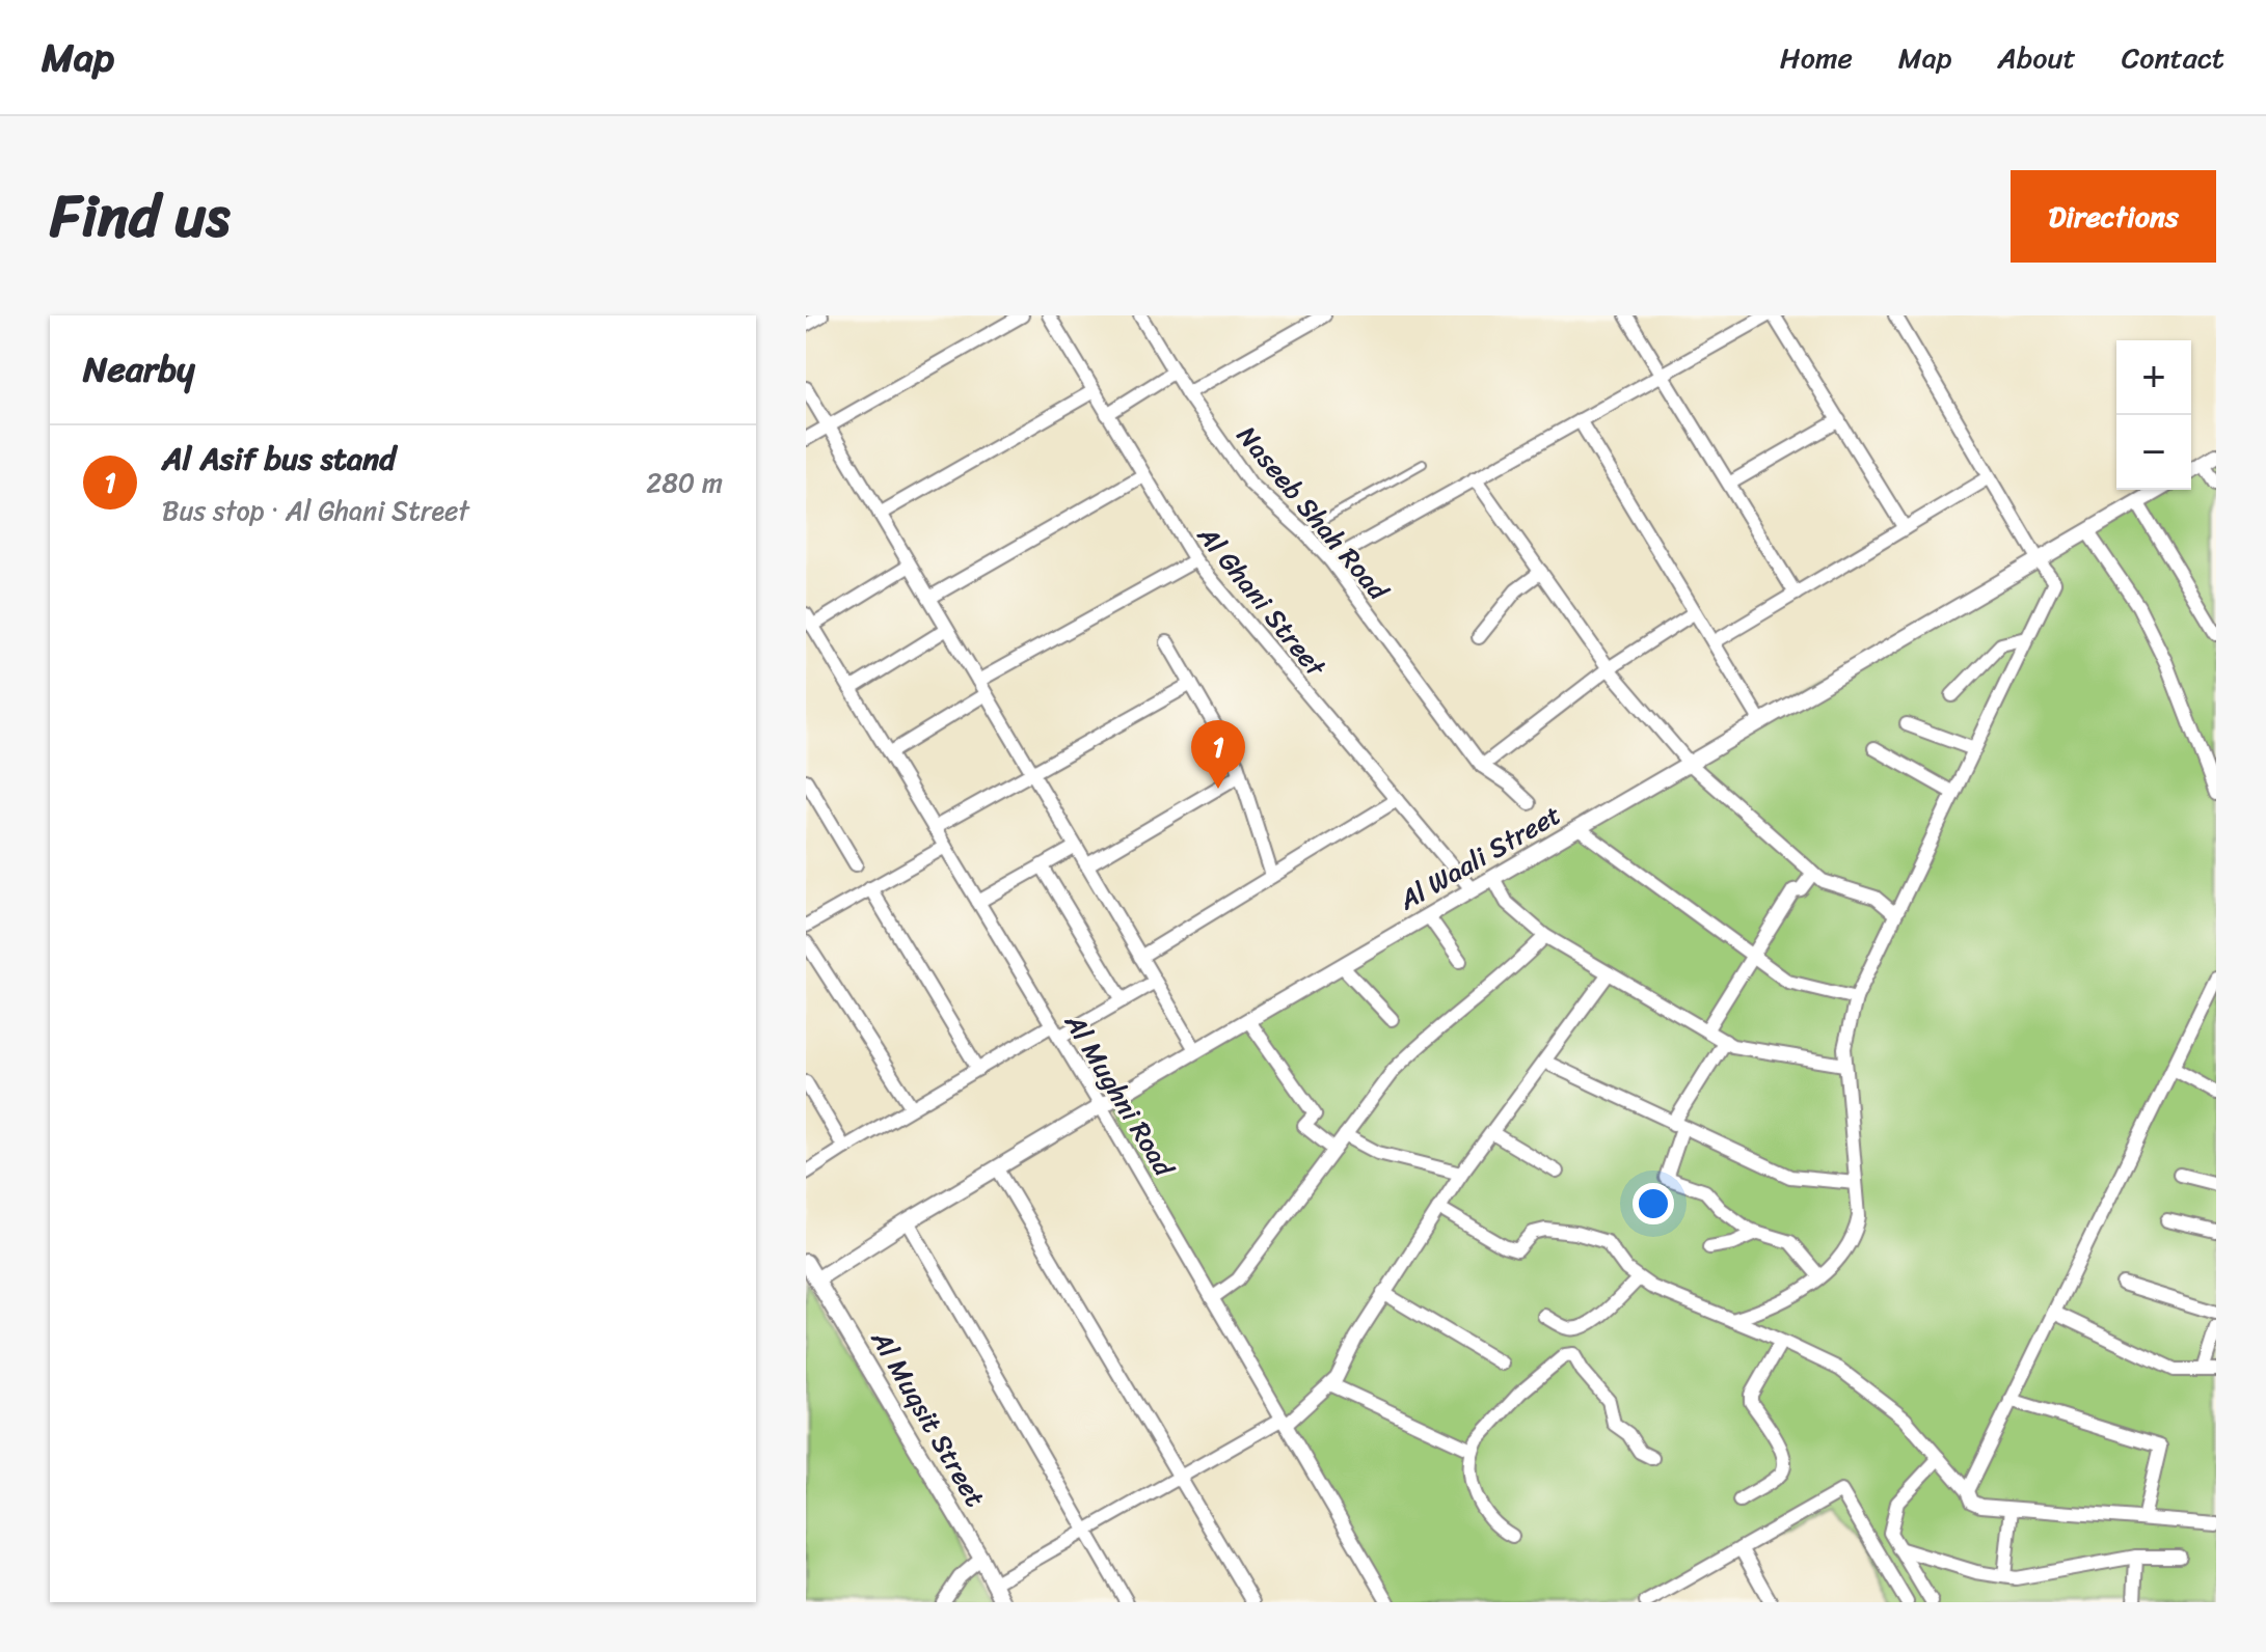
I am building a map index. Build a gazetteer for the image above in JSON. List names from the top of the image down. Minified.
{"streets":{"street":["Naseeb Shah Road","Al Ghani Street","Al Waali Street","Al Mughni Road","Al Muqsit Street"]},"crossings":[["Al Ghani Street","Al Waali Street"],["Al Waali Street","Al Mughni Road"],["Al Waali Street","Al Muqsit Street"]],"page":{"header":"Map","nav":["Home","Map","About","Contact"],"title":"Find us","buttons":"Directions","heading":"Nearby","map_buttons":["+","−"],"list":[{"mark":"1","name":"Al Asif bus stand","note":"Bus stop · Al Ghani Street","value":"280 m"}],"pins":"1"}}
